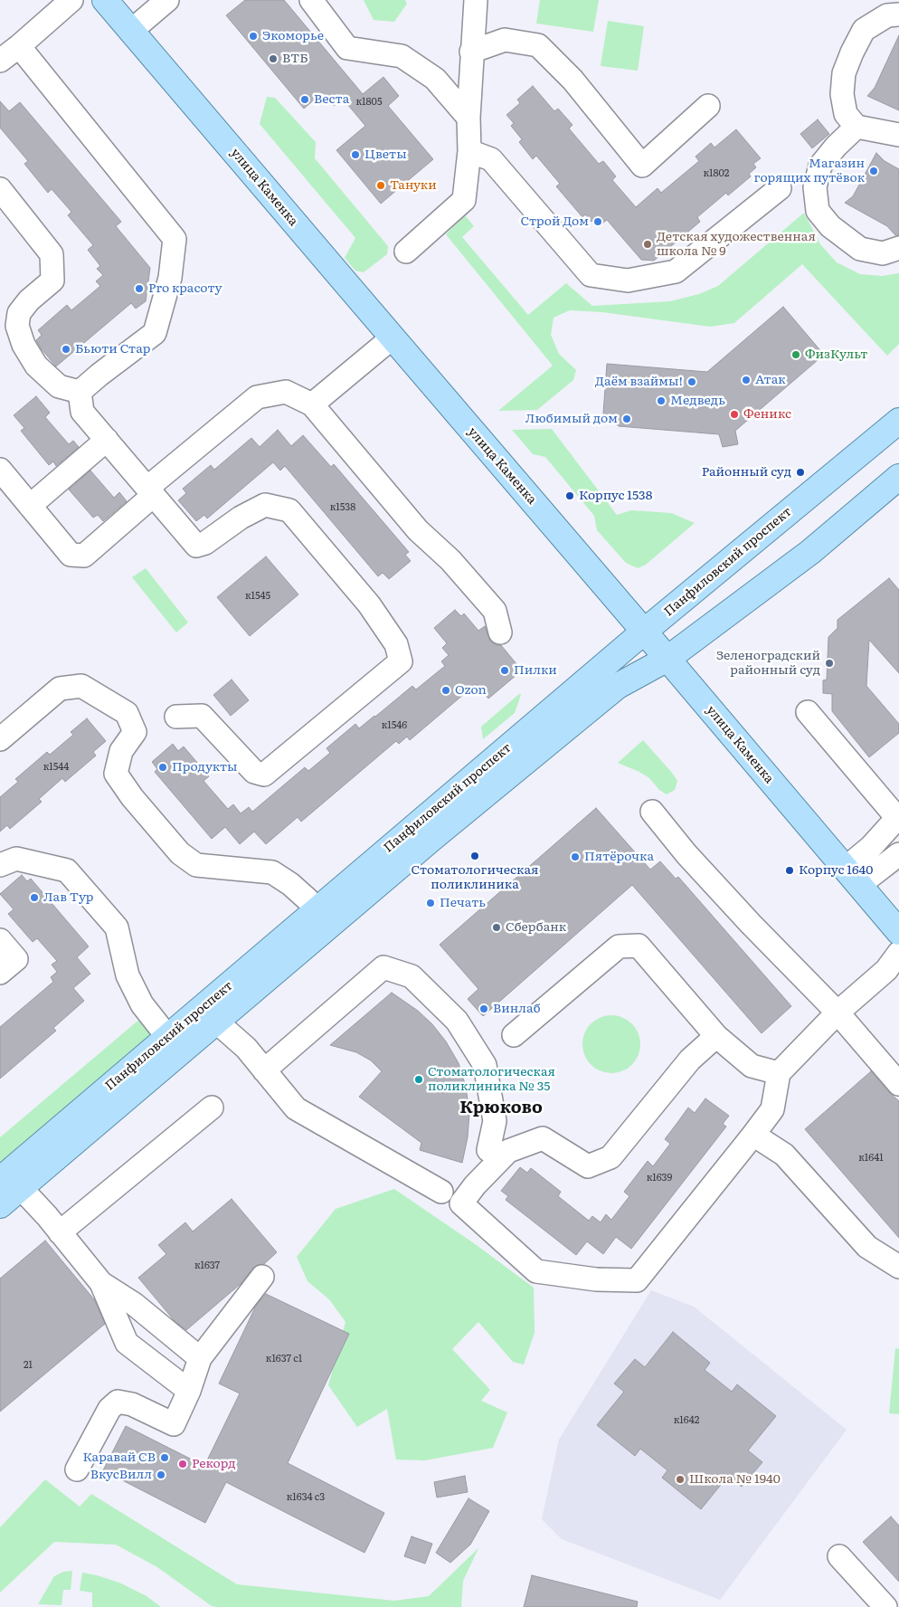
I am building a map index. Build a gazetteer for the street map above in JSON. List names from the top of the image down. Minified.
{"streets":{"main road":["улица Каменка","Панфиловский проспект"]},"crossings":[["улица Каменка","Панфиловский проспект"]],"districts":["Крюково"],"places":["Экоморье","ВТБ","Веста","Цветы","Магазин горящих путёвок","Тануки","Строй Дом","Детская художественная школа № 9","Pro красоту","Бьюти Стар","ФизКульт","Атак","Даём взаймы!","Медведь","Феникс","Любимый дом","Районный суд","Корпус 1538","Зеленоградский районный суд","Пилки","Ozon","Продукты","Стоматологическая поликлиника","Пятёрочка","Корпус 1640","Лав Тур","Печать","Сбербанк","Винлаб","Стоматологическая поликлиника № 35","Каравай СВ","Рекорд","ВкусВилл","Школа № 1940"],"house_numbers":["к1805","к1802","к1538","к1545","к1546","к1544","к1641","к1639","к1637","к1637 с1","21","к1642","к1634 с3"]}
